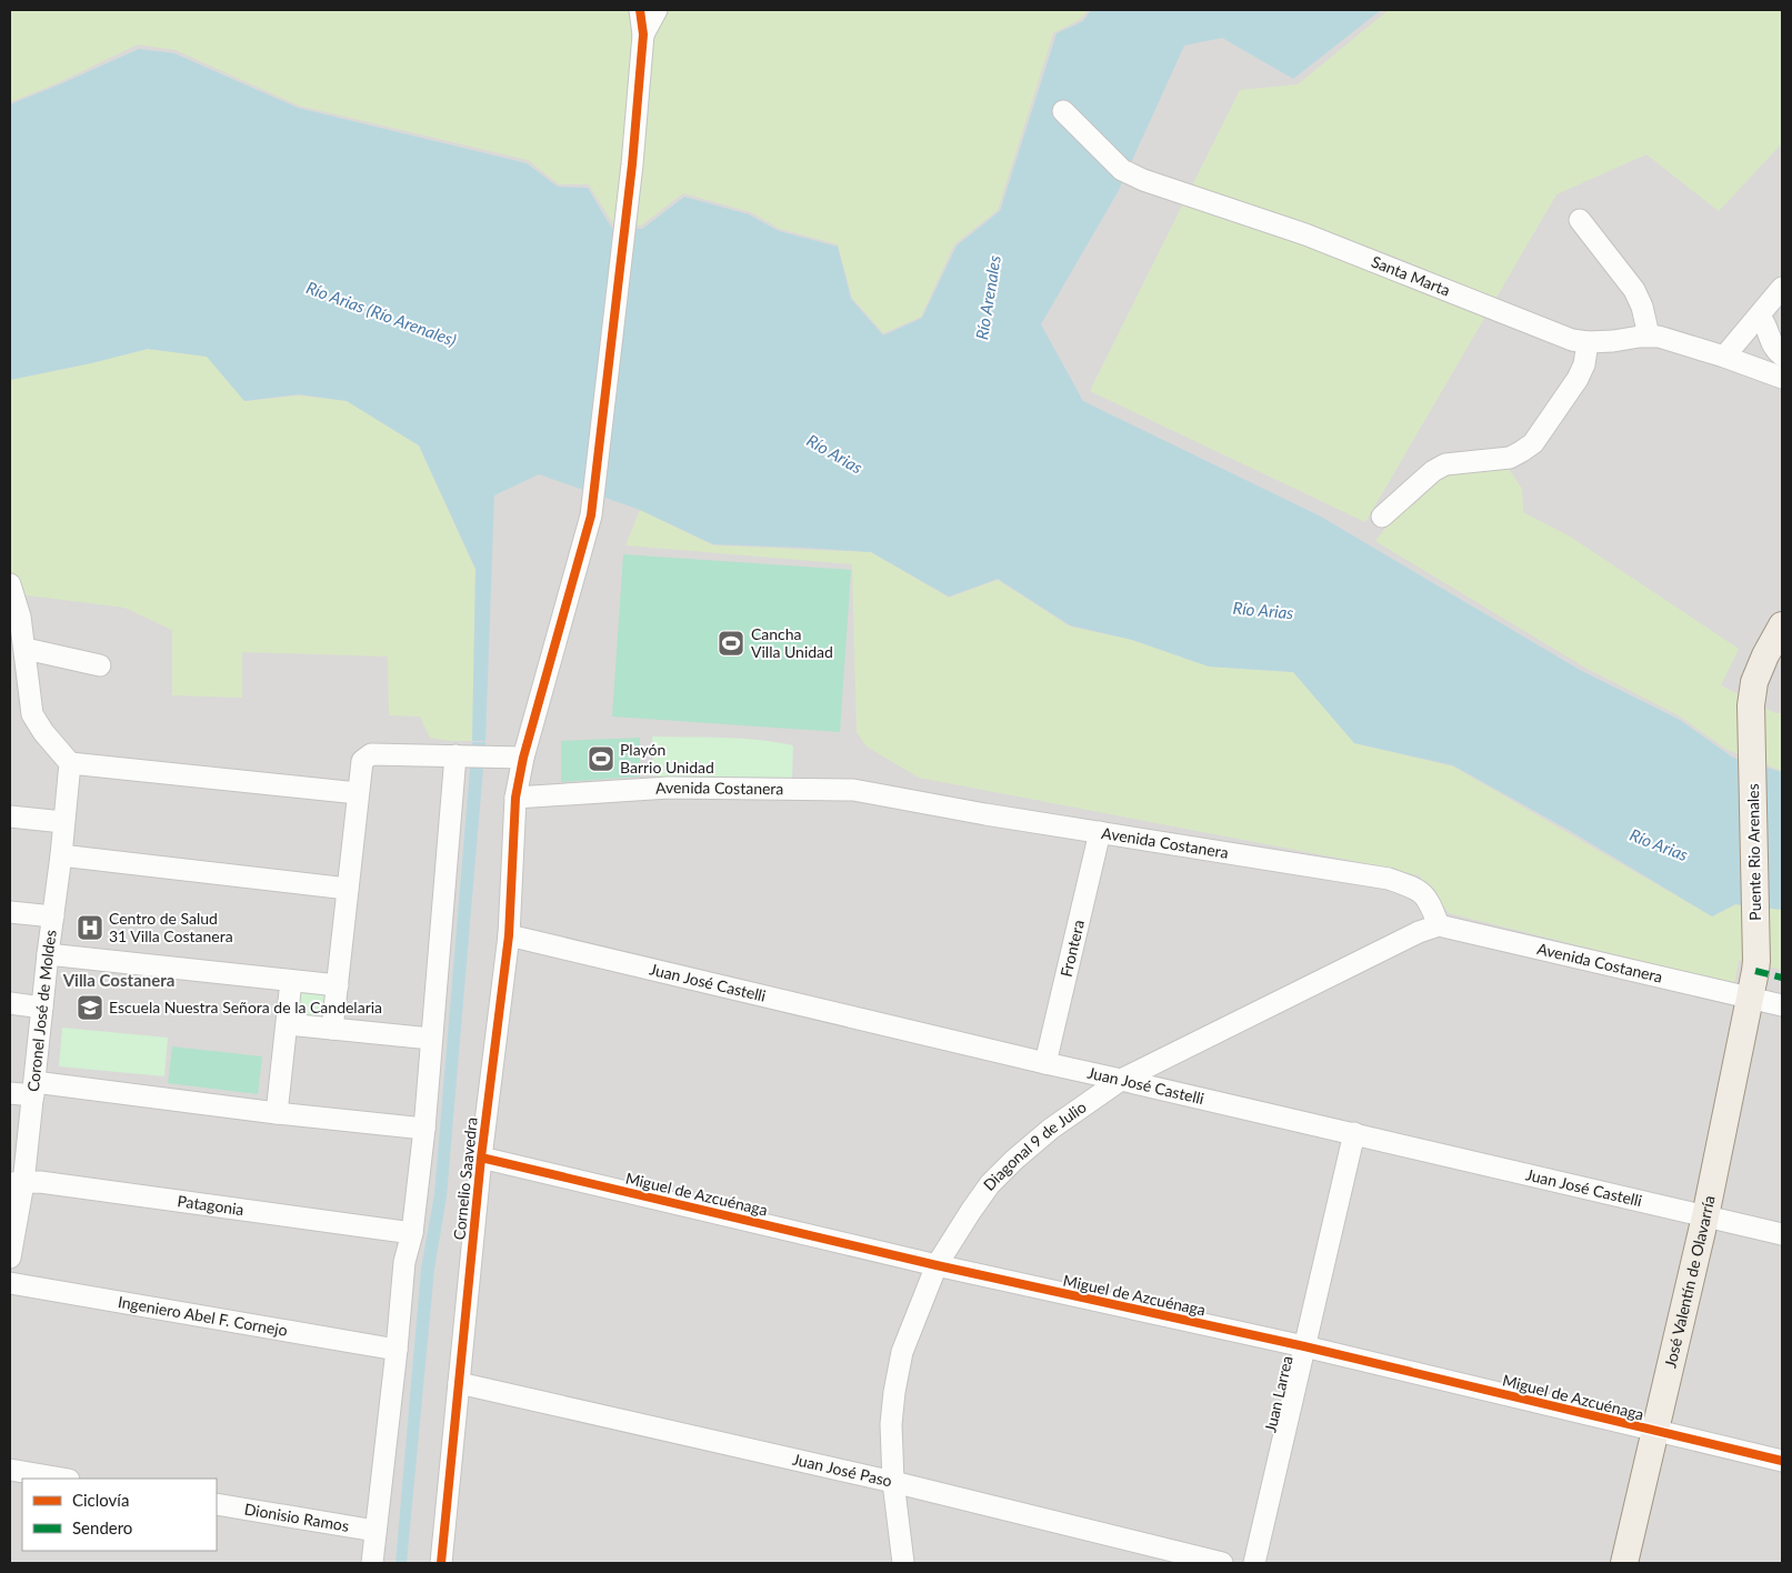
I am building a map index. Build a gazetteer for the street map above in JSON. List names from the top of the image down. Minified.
{"streets":{"main road":["Puente Rio Arenales","José Valentín de Olavarría"],"street":["Santa Marta","Avenida Costanera","Frontera","Juan José Castelli","Coronel José de Moldes","Diagonal 9 de Julio","Cornelio Saavedra","Miguel de Azcuénaga","Patagonia","Ingeniero Abel F. Cornejo","Juan Larrea","Juan José Paso","Dionisio Ramos"]},"crossings":[["Avenida Costanera","Puente Rio Arenales"],["Avenida Costanera","Frontera"],["Avenida Costanera","Diagonal 9 de Julio"],["Avenida Costanera","Cornelio Saavedra"],["Avenida Costanera","José Valentín de Olavarría"],["Puente Rio Arenales","José Valentín de Olavarría"],["Frontera","Juan José Castelli"],["Juan José Castelli","Diagonal 9 de Julio"],["Juan José Castelli","Cornelio Saavedra"],["Juan José Castelli","José Valentín de Olavarría"],["Juan José Castelli","Juan Larrea"],["Coronel José de Moldes","Patagonia"],["Diagonal 9 de Julio","Miguel de Azcuénaga"],["Diagonal 9 de Julio","Juan José Paso"],["Cornelio Saavedra","Miguel de Azcuénaga"],["Cornelio Saavedra","Juan José Paso"],["Miguel de Azcuénaga","José Valentín de Olavarría"],["Miguel de Azcuénaga","Juan Larrea"]],"districts":["Villa Costanera"],"water":["Río Arenales","Río Arias (Río Arenales)","Río Arias"],"places":{"sports":["Cancha Villa Unidad","Playón Barrio Unidad"],"hospital":["Centro de Salud 31 Villa Costanera"],"school or university":["Escuela Nuestra Señora de la Candelaria"]},"legend":["Ciclovía","Sendero"]}
